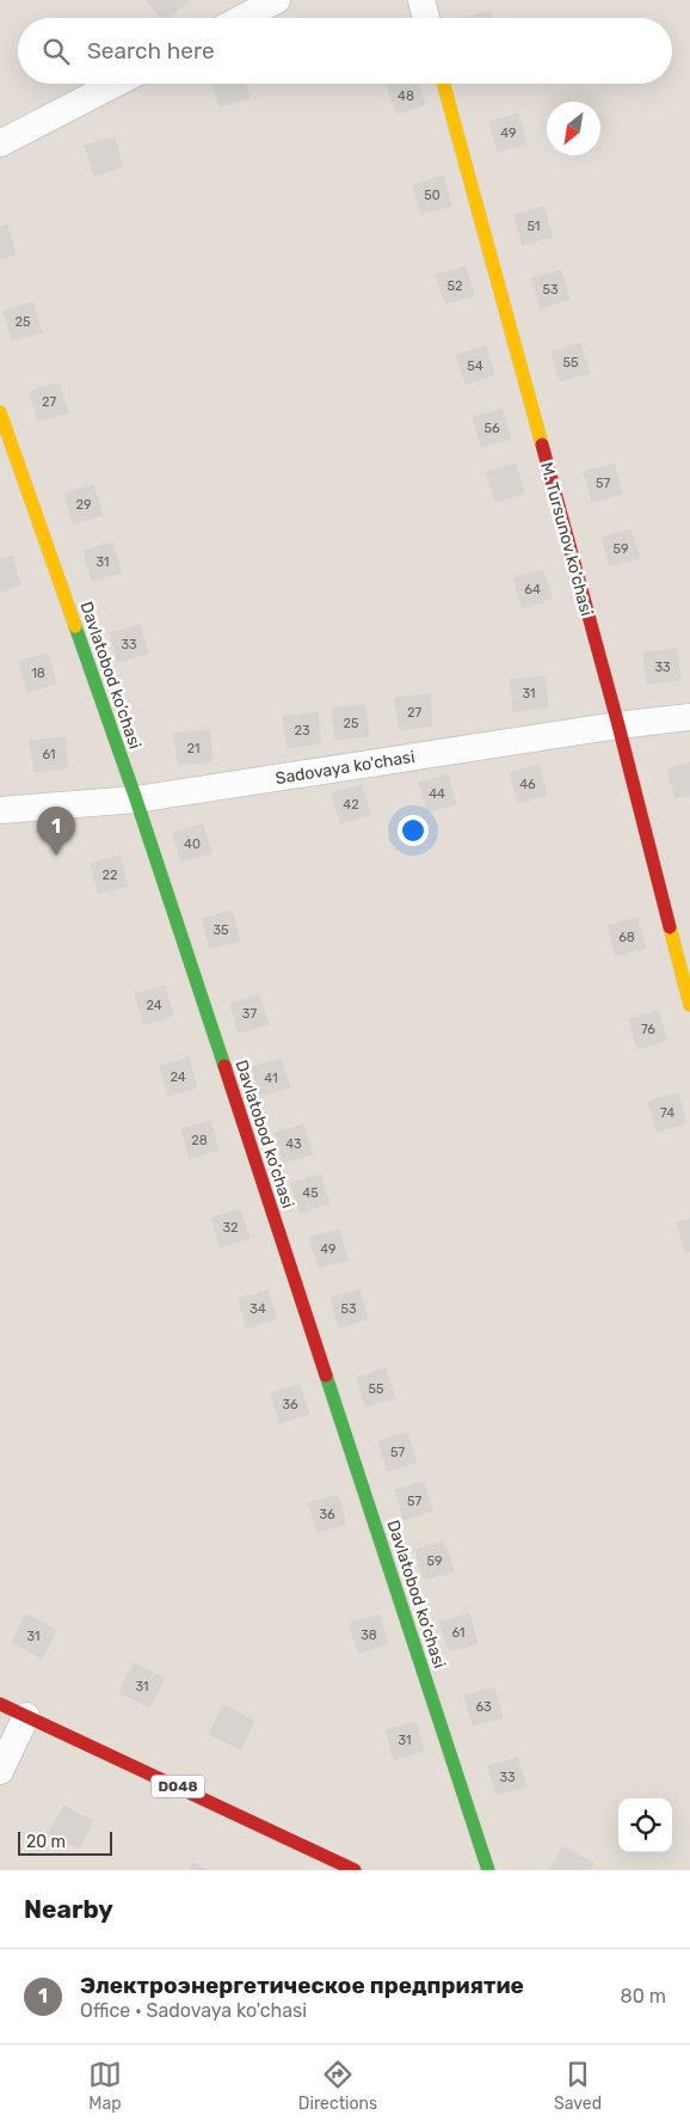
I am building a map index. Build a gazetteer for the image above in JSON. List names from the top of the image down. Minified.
{"streets":{"street":["M. Tursunov ko'chasi","Davlatobod ko’chasi","Sadovaya ko'chasi","D048"]},"crossings":[["M. Tursunov ko'chasi","Sadovaya ko'chasi"],["Davlatobod ko’chasi","Sadovaya ko'chasi"]],"house_numbers":["48","49","50","51","52","53","25","55","54","27","56","57","29","59","31","64","33","33","18","31","27","25","23","21","61","46","44","42","40","22","35","68","24","37","76","24","41","74","28","43","45","32","49","34","53","55","36","57","57","36","59","61","38","31","31","63","31","33"],"scale_bar":"20 m","north":"bottom left","page":{"search":"Search here","pins":"1","scale":"20 m","heading":"Nearby","list":[{"mark":"1","name":"Электроэнергетическое предприятие","note":"Office · Sadovaya ko'chasi","value":"80 m"}],"nav":["Map","Directions","Saved"]}}
